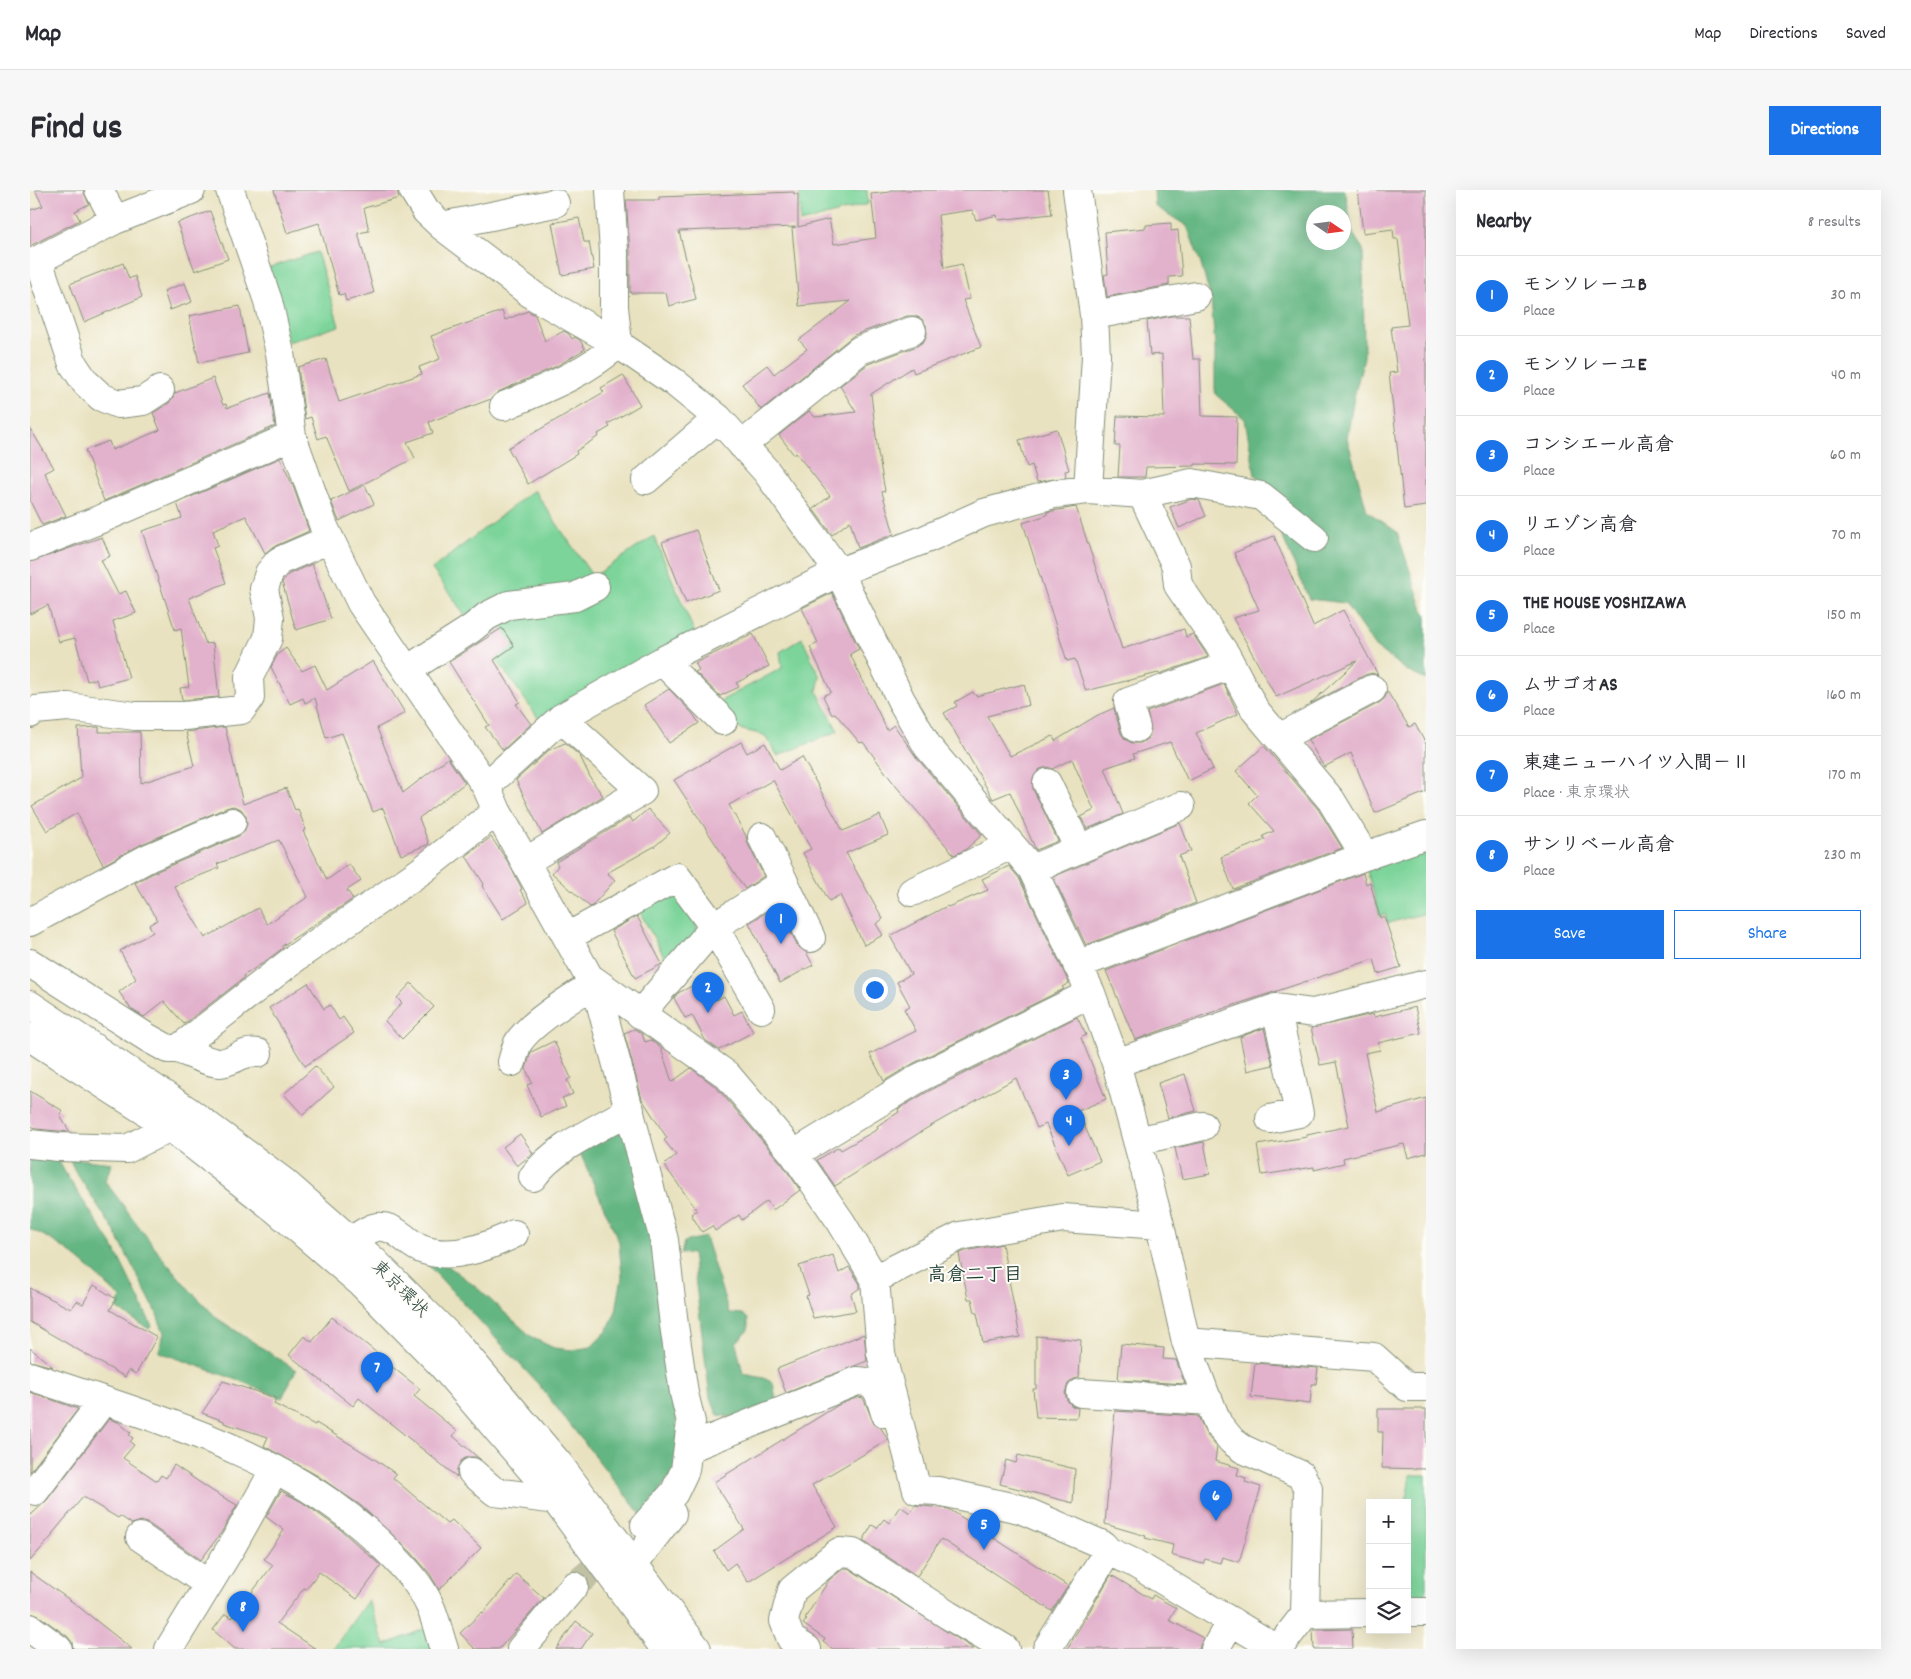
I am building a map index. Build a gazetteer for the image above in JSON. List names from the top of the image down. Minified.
{"streets":{"main road":["東京環状"]},"districts":["高倉二丁目"],"north":"right","page":{"header":"Map","nav":["Map","Directions","Saved"],"title":"Find us","buttons":["Directions",["Save","Share"]],"heading":["Nearby","8 results"],"list":[{"mark":"1","name":"モンソレーユB","note":"Place","value":"30 m"},{"mark":"2","name":"モンソレーユE","note":"Place","value":"40 m"},{"mark":"3","name":"コンシエール高倉","note":"Place","value":"60 m"},{"mark":"4","name":"リエゾン高倉","note":"Place","value":"70 m"},{"mark":"5","name":"THE HOUSE YOSHIZAWA","note":"Place","value":"150 m"},{"mark":"6","name":"ムサゴオAS","note":"Place","value":"160 m"},{"mark":"7","name":"東建ニューハイツ入間－Ⅱ","note":"Place · 東京環状","value":"170 m"},{"mark":"8","name":"サンリベール高倉","note":"Place","value":"230 m"}],"pins":["1","2","3","4","7","6","5","8"],"map_buttons":["+","−"]}}
